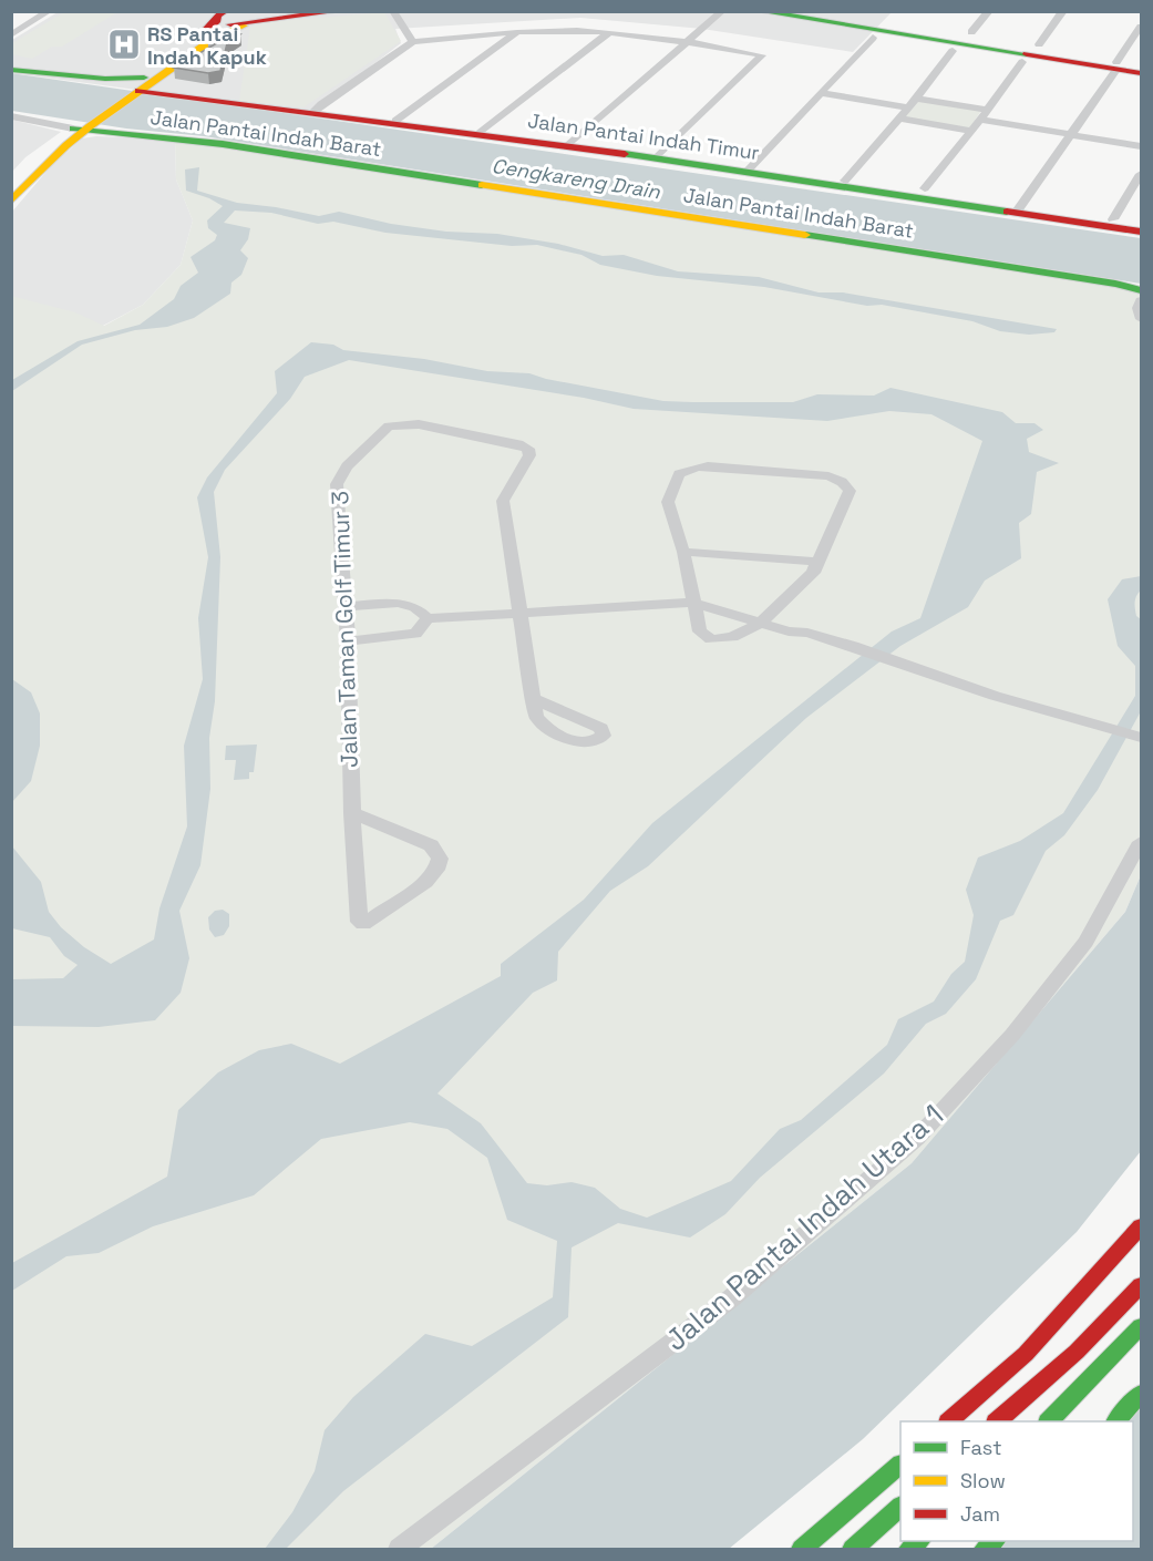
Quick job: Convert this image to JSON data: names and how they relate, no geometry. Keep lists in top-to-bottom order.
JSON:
{
  "streets": {
    "main road": ["Jalan Pantai Indah Barat", "Jalan Pantai Indah Timur"],
    "street": ["Jalan Taman Golf Timur 3", "Jalan Pantai Indah Utara 1"]
  },
  "water": ["Cengkareng Drain"],
  "places": {
    "hospital": ["RS Pantai Indah Kapuk"]
  },
  "legend": ["Fast", "Slow", "Jam"]
}
